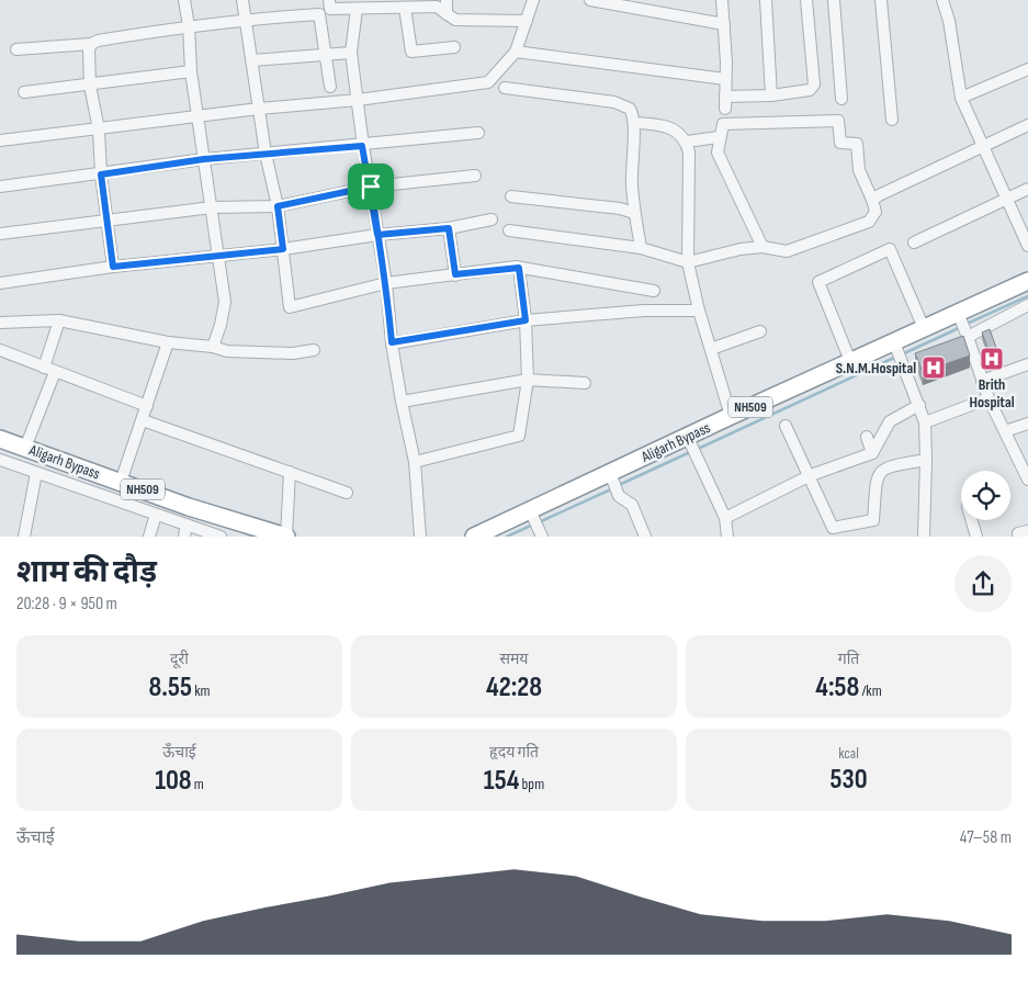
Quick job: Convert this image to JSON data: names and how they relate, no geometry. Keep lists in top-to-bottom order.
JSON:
{
  "streets": {
    "highway": ["NH509", "Aligarh Bypass"]
  },
  "places": {
    "hospital": ["Brith Hospital", "S.N.M.Hospital"]
  },
  "page": {
    "heading": ["शाम की दौड़", "20:28 · 9 × 950 m"],
    "stats": [
      ["दूरी", "8.55 km"],
      ["समय", "42:28"],
      ["गति", "4:58 /km"],
      ["ऊँचाई", "108 m"],
      ["हृदय गति", "154 bpm"],
      ["kcal", "530"]
    ],
    "chart": ["ऊँचाई", "47–58 m"]
  }
}
